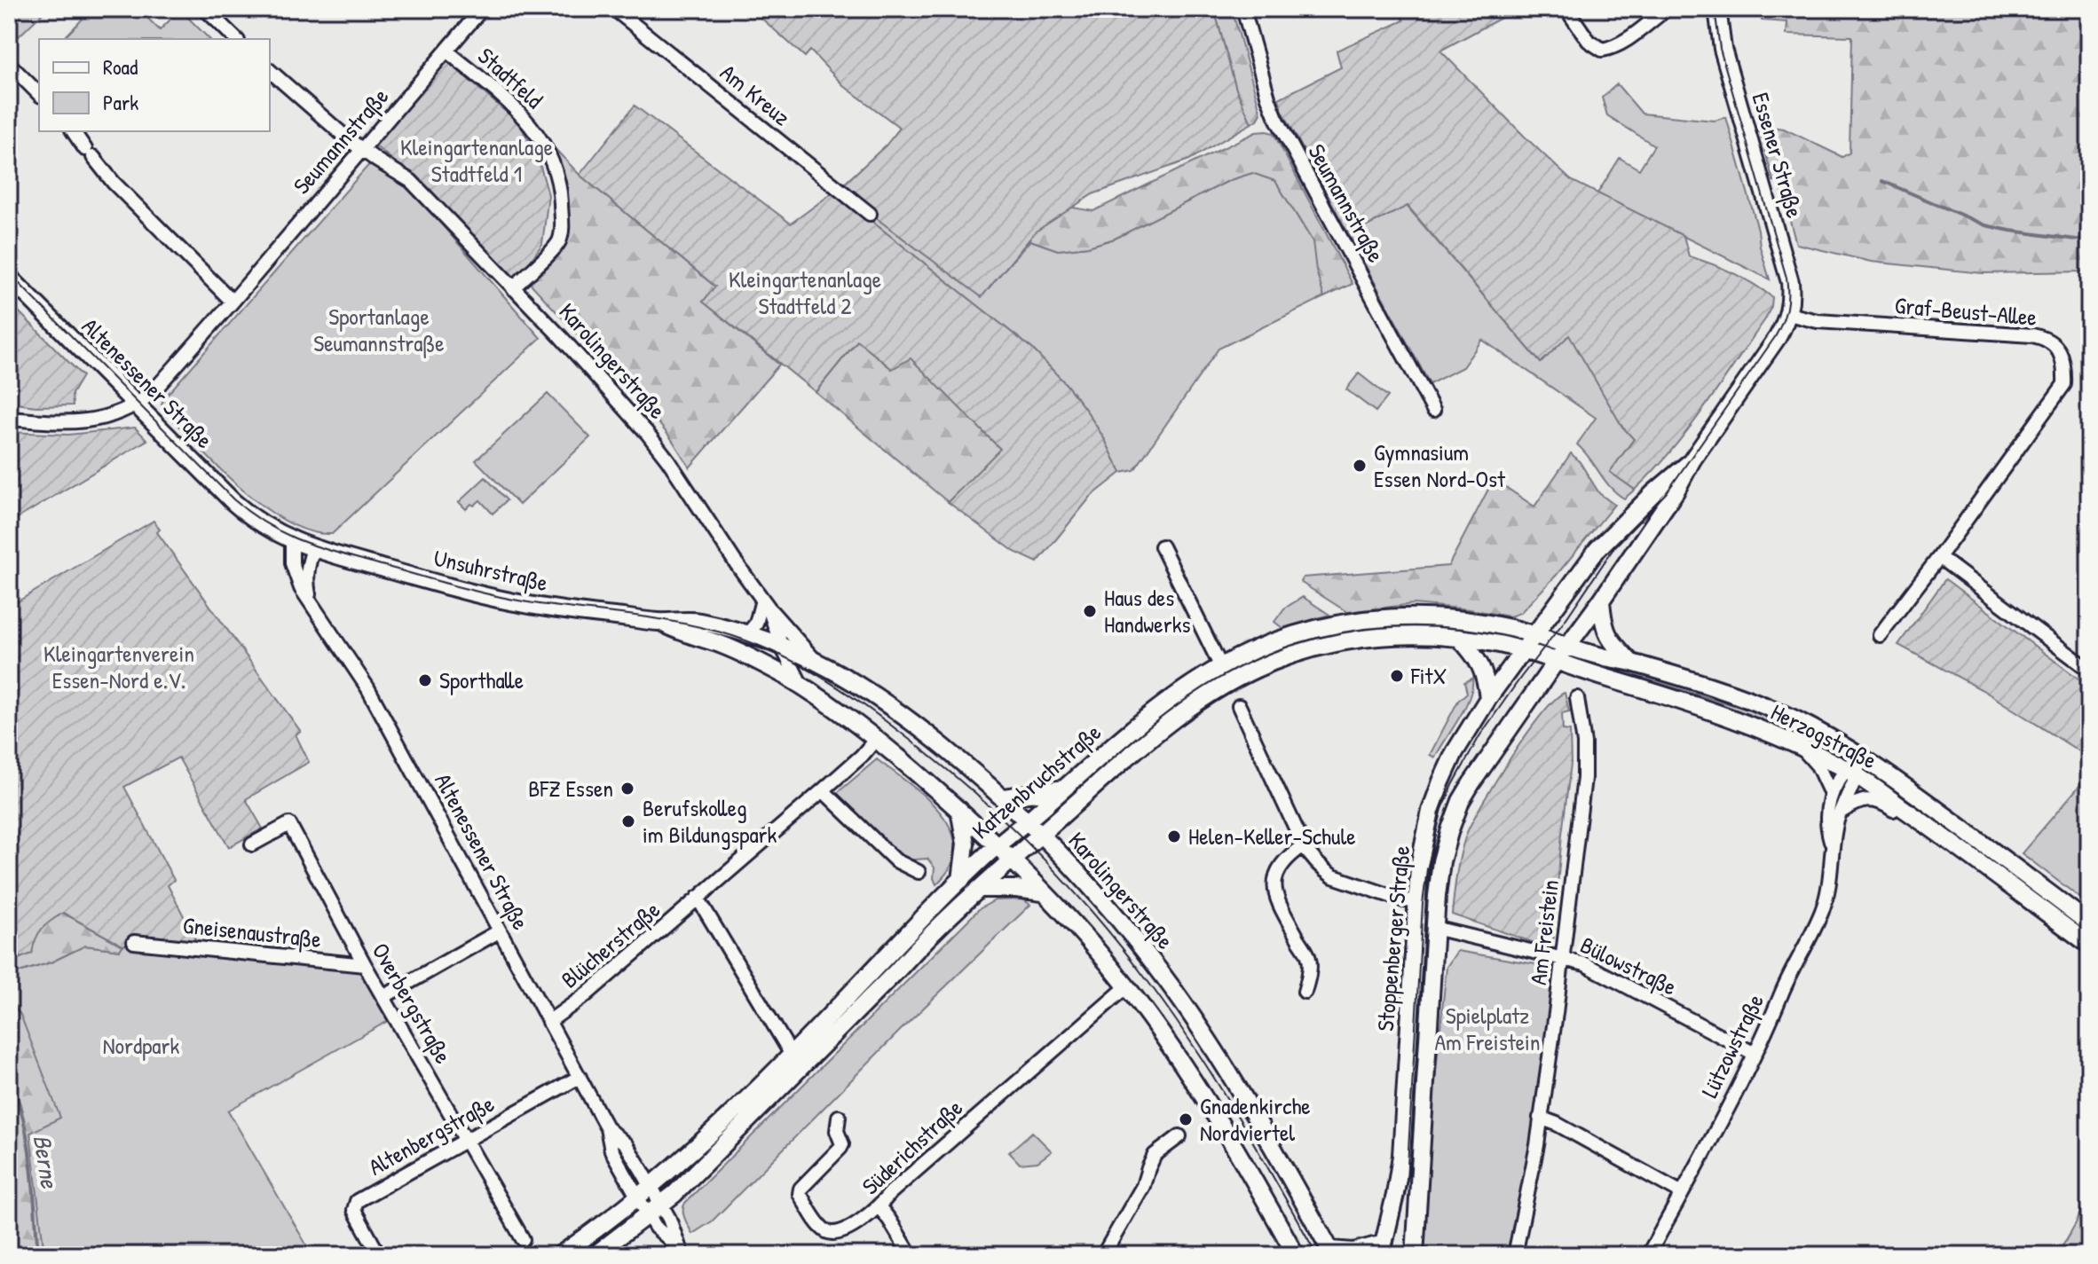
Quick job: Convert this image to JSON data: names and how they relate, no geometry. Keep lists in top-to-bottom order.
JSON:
{
  "streets": {
    "main road": [
      "Essener Straße",
      "Karolingerstraße",
      "Altenessener Straße",
      "Unsuhrstraße",
      "Herzogstraße",
      "Katzenbruchstraße",
      "Stoppenberger Straße"
    ],
    "street": [
      "Stadtfeld",
      "Am Kreuz",
      "Seumannstraße",
      "Graf-Beust-Allee",
      "Gneisenaustraße",
      "Am Freistein",
      "Blücherstraße",
      "Bülowstraße",
      "Overbergstraße",
      "Lützowstraße",
      "Altenbergstraße",
      "Süderichstraße"
    ]
  },
  "crossings": [
    ["Stadtfeld", "Seumannstraße"],
    ["Stadtfeld", "Karolingerstraße"],
    ["Seumannstraße", "Karolingerstraße"],
    ["Seumannstraße", "Altenessener Straße"],
    ["Essener Straße", "Graf-Beust-Allee"],
    ["Essener Straße", "Stoppenberger Straße"],
    ["Graf-Beust-Allee", "Stoppenberger Straße"],
    ["Karolingerstraße", "Unsuhrstraße"],
    ["Karolingerstraße", "Katzenbruchstraße"],
    ["Karolingerstraße", "Blücherstraße"],
    ["Karolingerstraße", "Süderichstraße"],
    ["Altenessener Straße", "Unsuhrstraße"],
    ["Altenessener Straße", "Katzenbruchstraße"],
    ["Altenessener Straße", "Blücherstraße"],
    ["Altenessener Straße", "Altenbergstraße"],
    ["Herzogstraße", "Katzenbruchstraße"],
    ["Herzogstraße", "Stoppenberger Straße"],
    ["Herzogstraße", "Lützowstraße"],
    ["Katzenbruchstraße", "Stoppenberger Straße"],
    ["Gneisenaustraße", "Overbergstraße"],
    ["Am Freistein", "Bülowstraße"],
    ["Stoppenberger Straße", "Bülowstraße"],
    ["Bülowstraße", "Lützowstraße"],
    ["Overbergstraße", "Altenbergstraße"]
  ],
  "water": ["Berne"],
  "parks": [
    "Kleingartenanlage Stadtfeld 1",
    "Kleingartenanlage Stadtfeld 2",
    "Sportanlage Seumannstraße",
    "Kleingartenverein Essen-Nord e.V.",
    "Spielplatz Am Freistein",
    "Nordpark"
  ],
  "places": [
    "Gymnasium Essen Nord-Ost",
    "Haus des Handwerks",
    "FitX",
    "Sporthalle",
    "BFZ Essen",
    "Berufskolleg im Bildungspark",
    "Helen-Keller-Schule",
    "Gnadenkirche Nordviertel"
  ],
  "legend": ["Road", "Park"]
}
